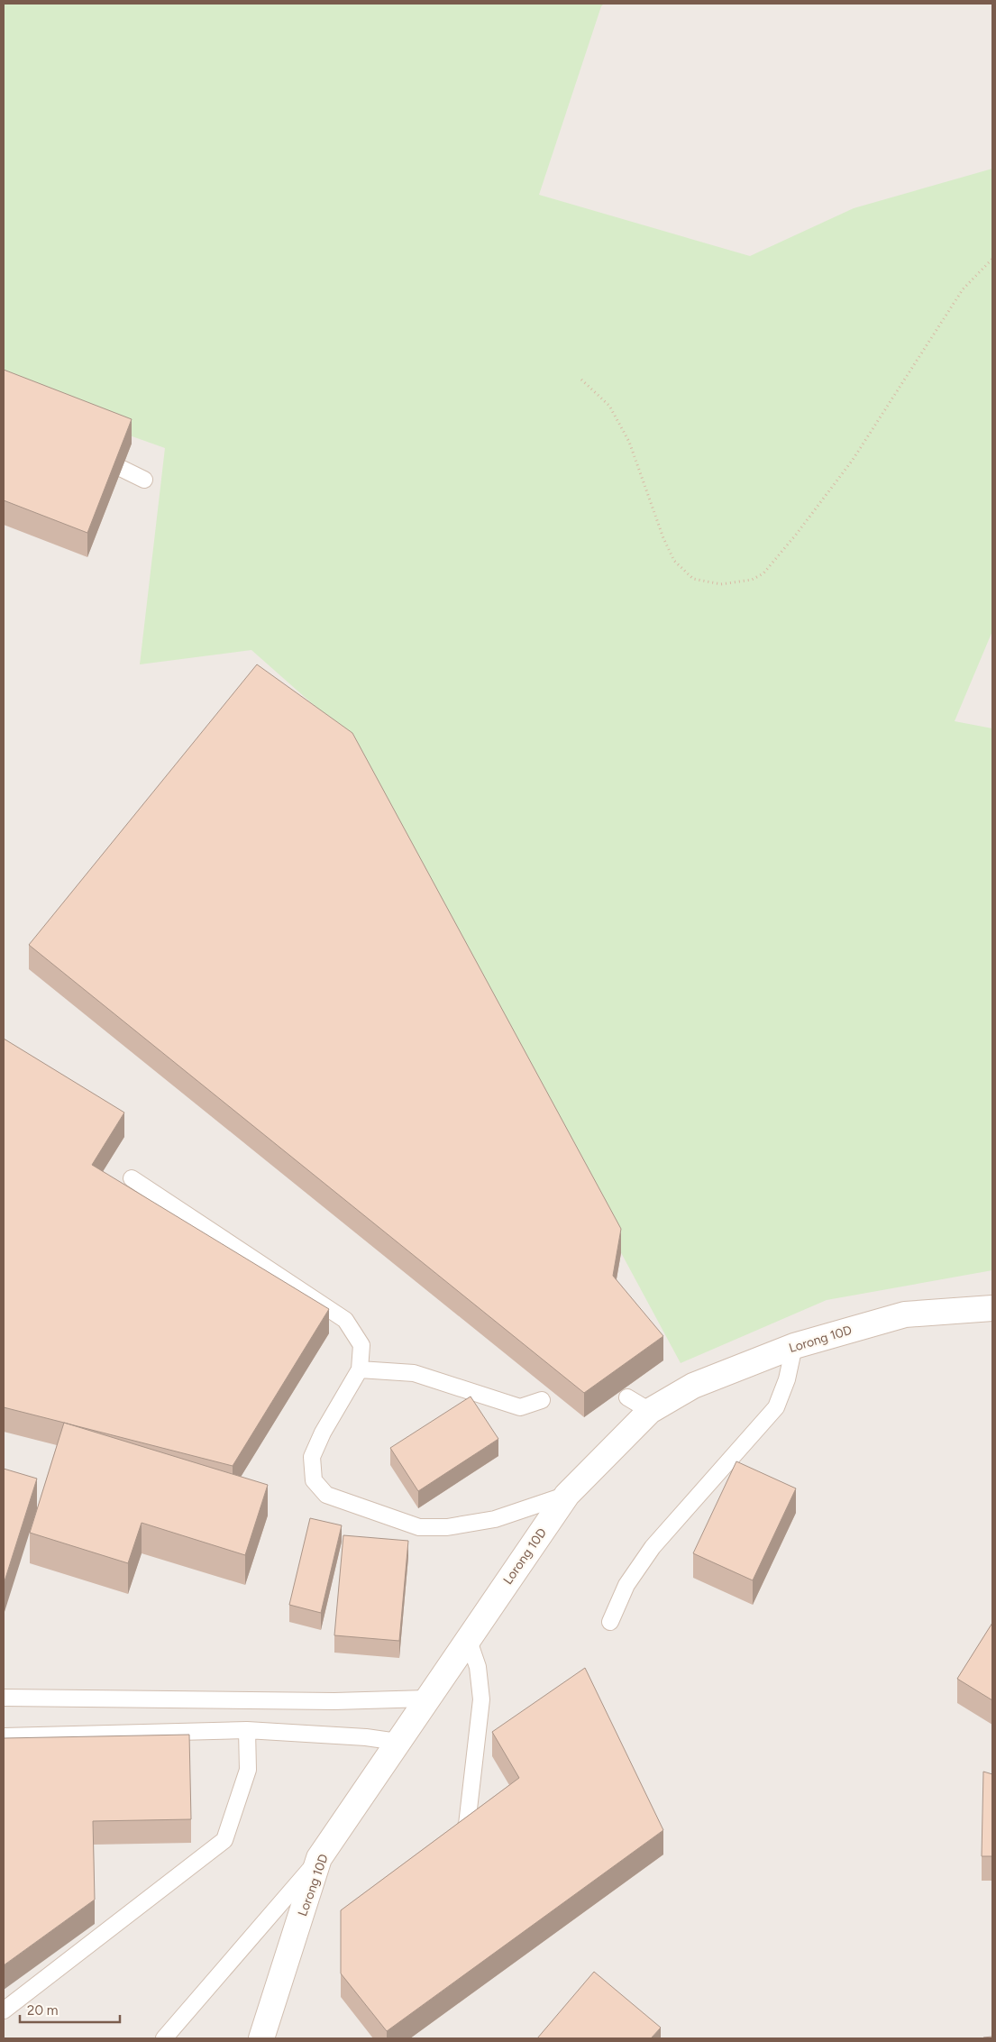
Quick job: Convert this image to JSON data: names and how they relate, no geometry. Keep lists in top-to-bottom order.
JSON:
{
  "streets": {
    "street": ["Lorong 10D"]
  },
  "scale_bar": "20 m"
}
